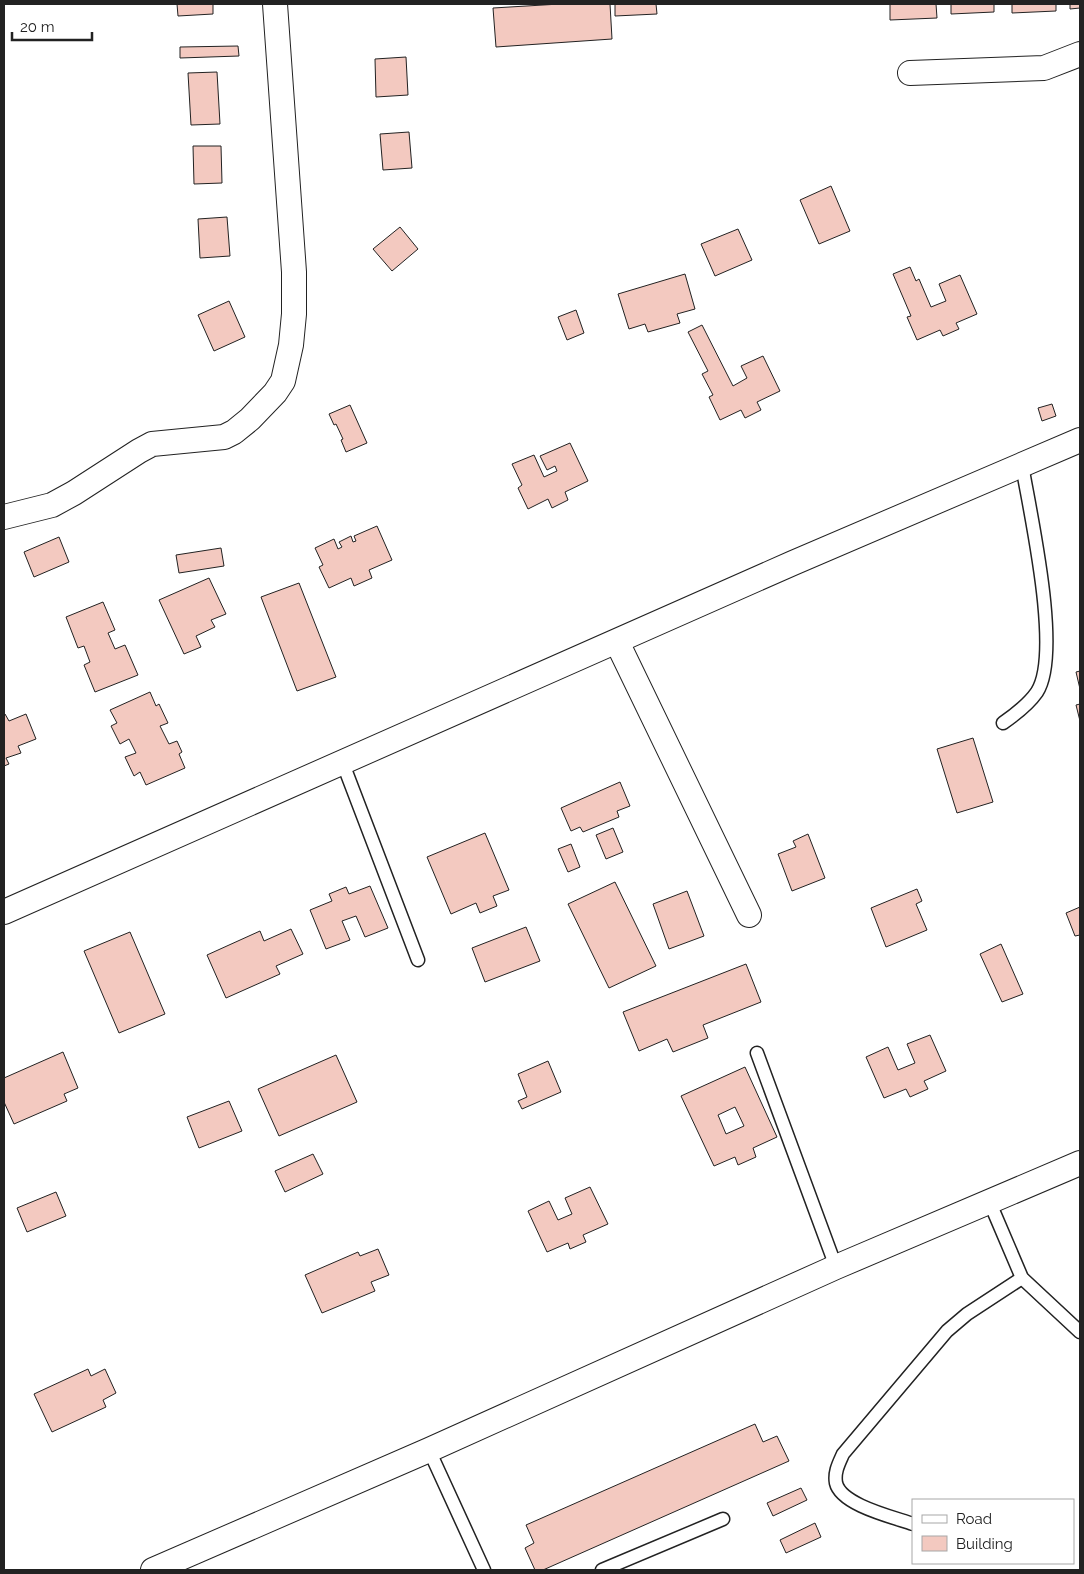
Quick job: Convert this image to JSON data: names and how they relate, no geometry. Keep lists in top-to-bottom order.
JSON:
{
  "legend": ["Road", "Building"],
  "scale_bar": "20 m"
}
